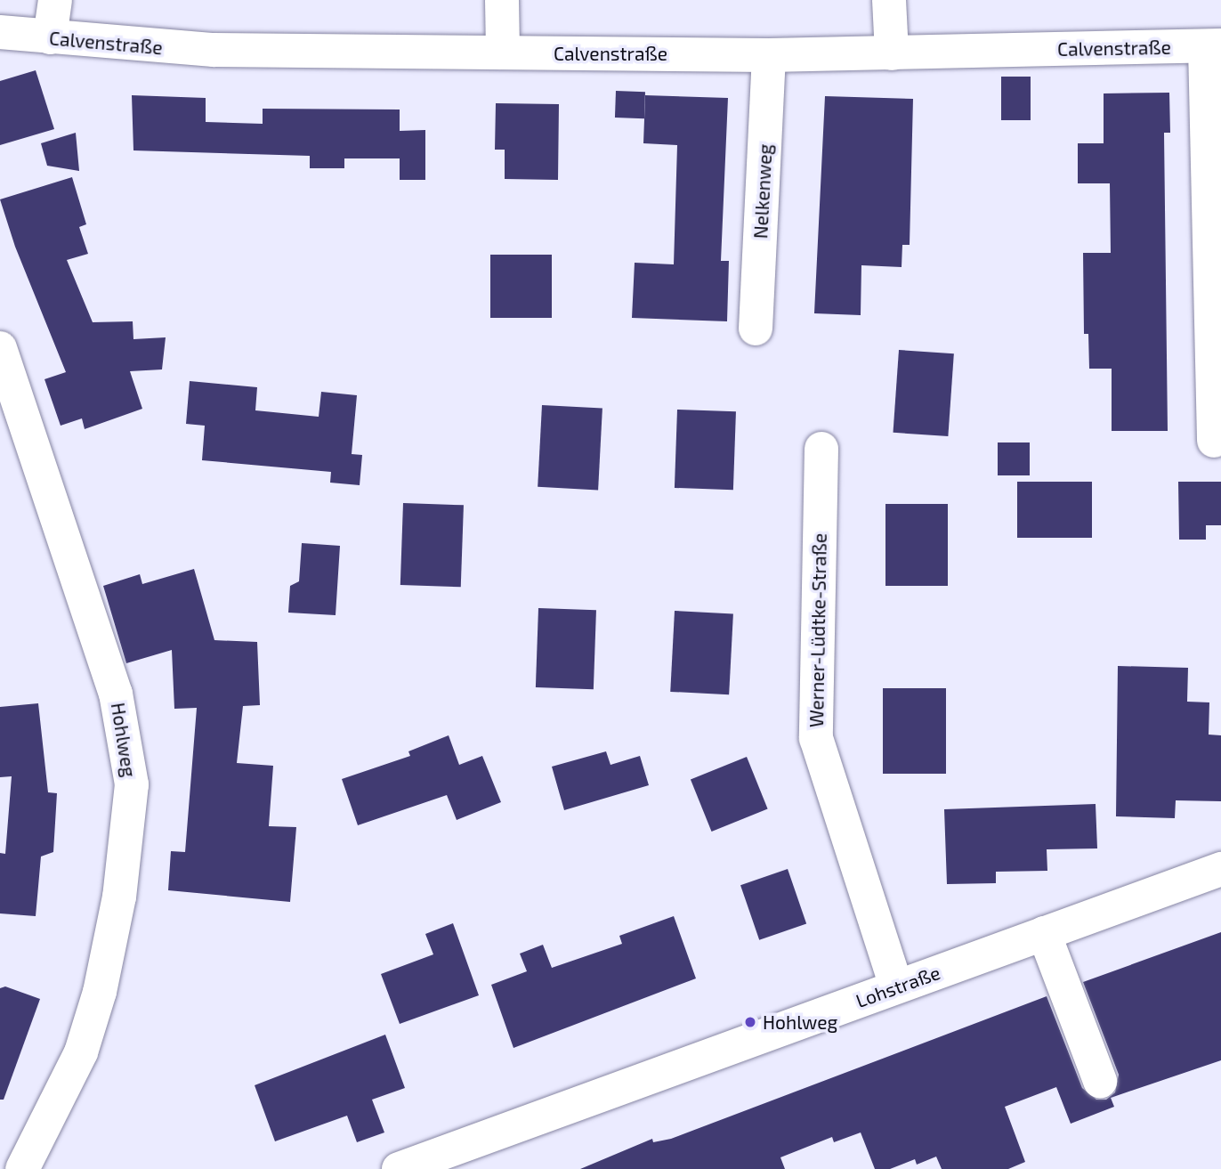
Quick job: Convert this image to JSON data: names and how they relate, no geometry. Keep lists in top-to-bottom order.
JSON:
{
  "streets": {
    "street": [
      "Calvenstraße",
      "Nelkenweg",
      "Werner-Lüdtke-Straße",
      "Hohlweg",
      "Lohstraße"
    ]
  },
  "crossings": [
    ["Calvenstraße", "Nelkenweg"],
    ["Werner-Lüdtke-Straße", "Lohstraße"]
  ],
  "places": ["Hohlweg"]
}
